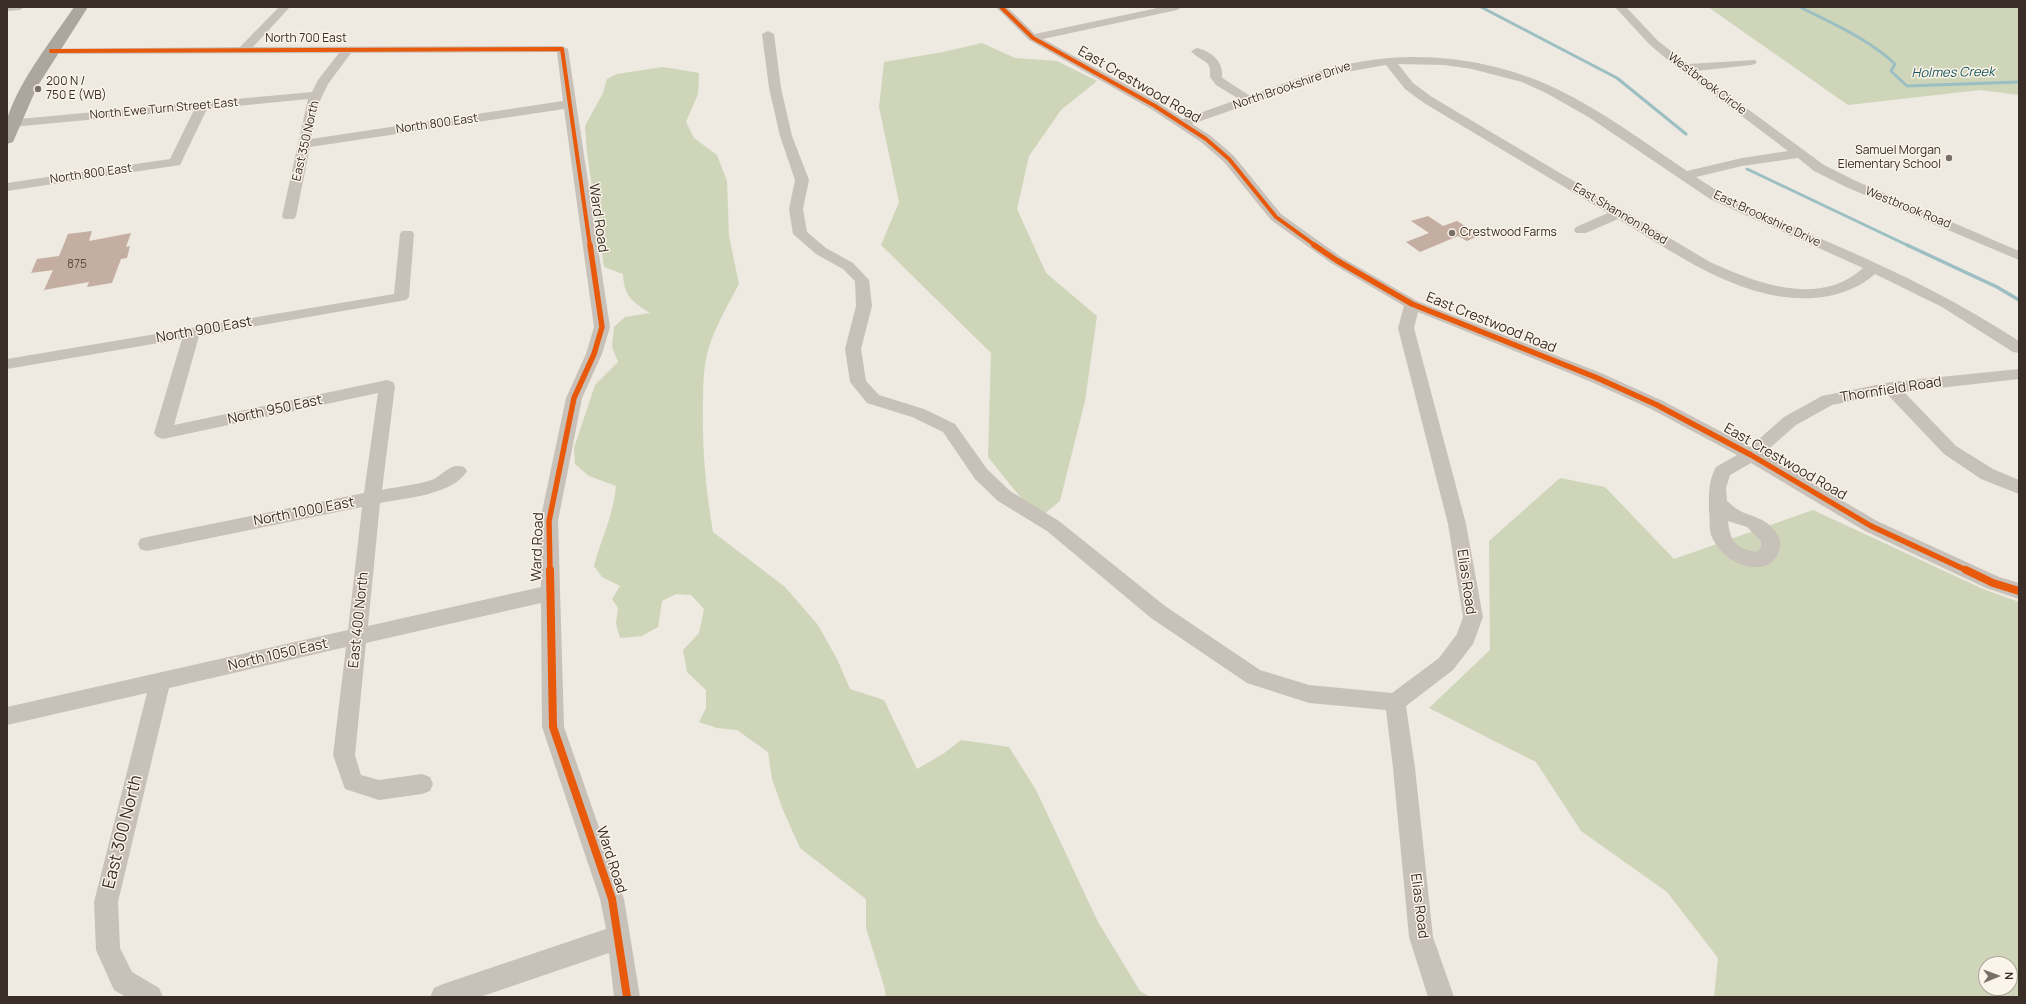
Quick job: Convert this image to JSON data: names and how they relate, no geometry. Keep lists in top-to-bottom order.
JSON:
{
  "streets": {
    "street": [
      "North 700 East",
      "Westbrook Circle",
      "East Crestwood Road",
      "North Brookshire Drive",
      "North Ewe Turn Street East",
      "North 800 East",
      "East 350 North",
      "Westbrook Road",
      "East Shannon Road",
      "Ward Road",
      "East Brookshire Drive",
      "North 900 East",
      "Thornfield Road",
      "North 950 East",
      "North 1000 East",
      "Elias Road",
      "East 400 North",
      "North 1050 East",
      "East 300 North"
    ]
  },
  "crossings": [
    ["North 700 East", "East 350 North"],
    ["North 700 East", "Ward Road"],
    ["Westbrook Circle", "Westbrook Road"],
    ["East Crestwood Road", "North Brookshire Drive"],
    ["East Crestwood Road", "Thornfield Road"],
    ["East Crestwood Road", "Elias Road"],
    ["North Brookshire Drive", "East Shannon Road"],
    ["North Brookshire Drive", "East Brookshire Drive"],
    ["North Ewe Turn Street East", "North 800 East"],
    ["North Ewe Turn Street East", "East 350 North"],
    ["North 800 East", "East 350 North"],
    ["North 800 East", "Ward Road"],
    ["East Shannon Road", "East Brookshire Drive"],
    ["Ward Road", "North 1050 East"],
    ["North 900 East", "North 950 East"],
    ["North 950 East", "East 400 North"],
    ["North 1000 East", "East 400 North"],
    ["East 400 North", "North 1050 East"],
    ["North 1050 East", "East 300 North"]
  ],
  "water": ["Holmes Creek"],
  "places": ["200 N / 750 E (WB)", "Samuel Morgan Elementary School", "Crestwood Farms"],
  "house_numbers": ["875"],
  "north": "right"
}
